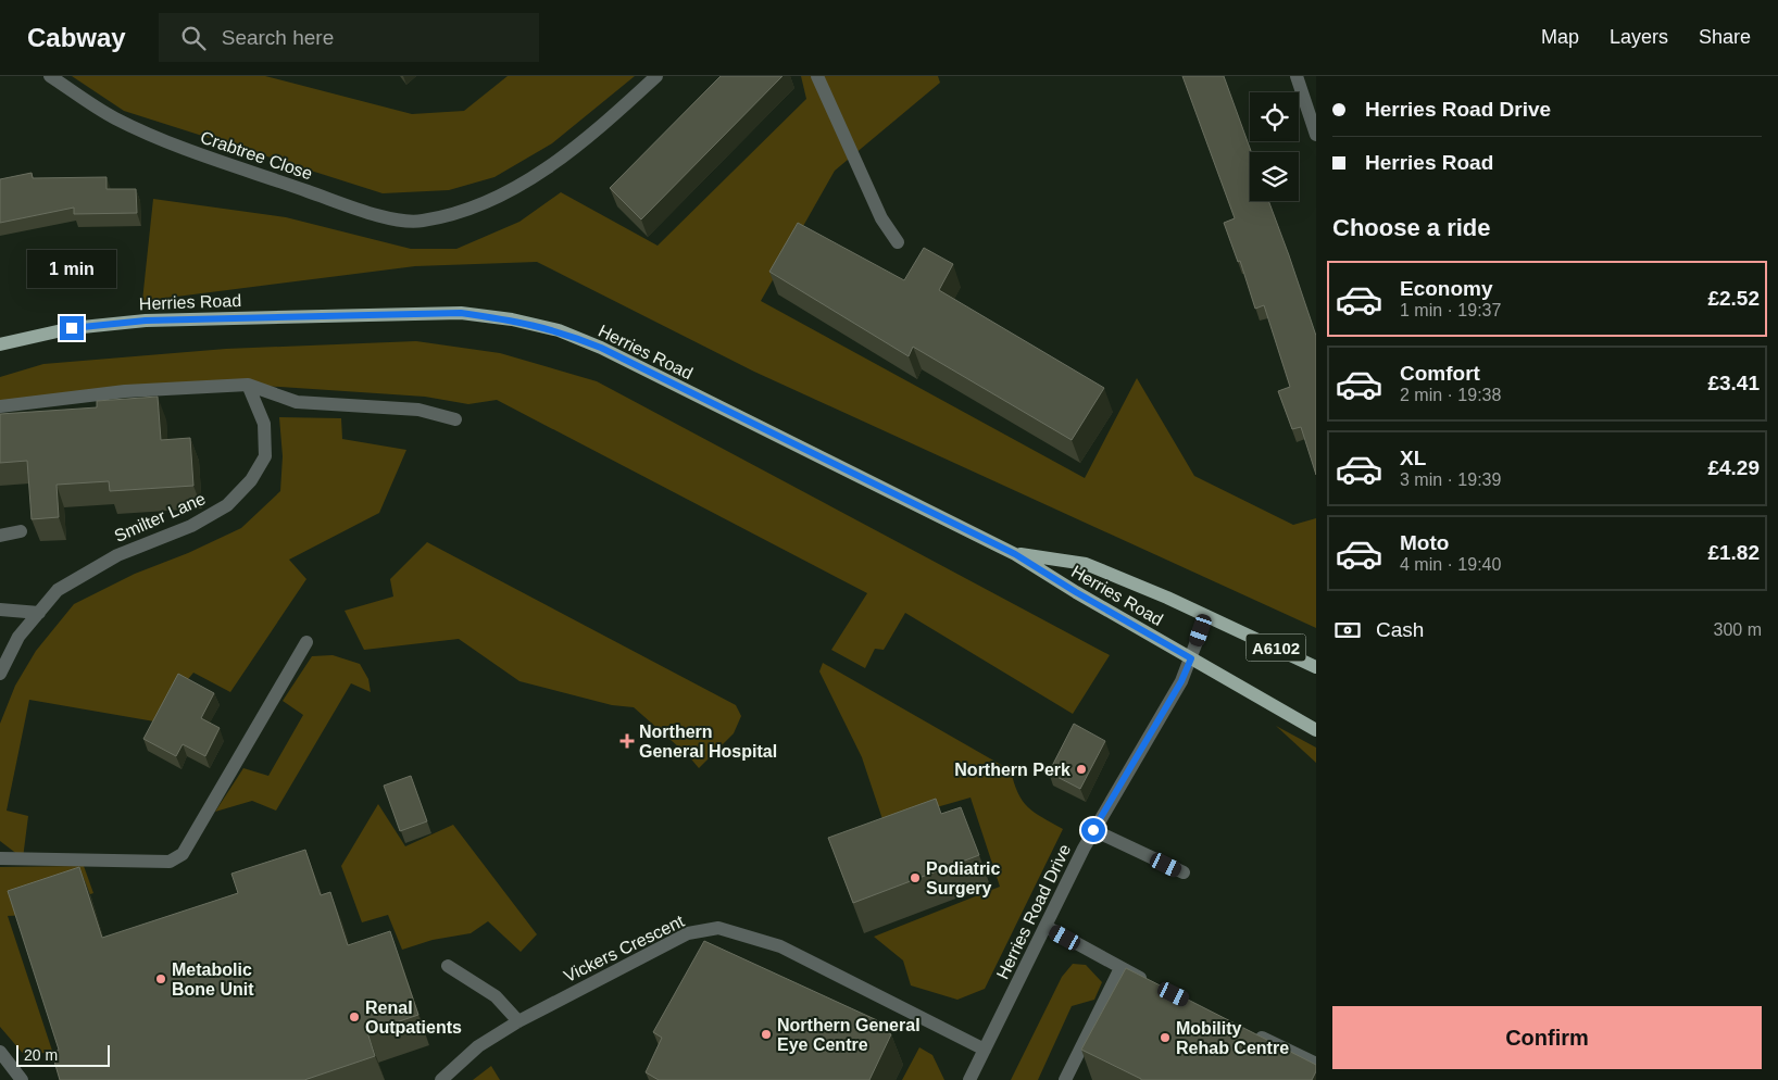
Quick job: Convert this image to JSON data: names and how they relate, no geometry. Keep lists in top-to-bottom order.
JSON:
{
  "streets": {
    "main road": ["Herries Road", "A6102"],
    "street": [
      "Crabtree Close",
      "Smilter Lane",
      "Herries Road Drive",
      "Vickers Crescent"
    ]
  },
  "crossings": [
    ["Herries Road", "Herries Road Drive"],
    ["Herries Road Drive", "Vickers Crescent"]
  ],
  "places": {
    "health": ["Northern General Hospital"],
    "other": [
      "Northern Perk",
      "Podiatric Surgery",
      "Metabolic Bone Unit",
      "Renal Outpatients",
      "Northern General Eye Centre",
      "Mobility Rehab Centre"
    ]
  },
  "scale_bar": "20 m",
  "page": {
    "header": "Cabway",
    "search": "Search here",
    "nav": ["Map", "Layers", "Share"],
    "banner": ["Herries Road Drive", "Herries Road"],
    "heading": "Choose a ride",
    "bubble": "1 min",
    "list": [
      {
        "name": "Economy",
        "note": "1 min · 19:37",
        "value": "£2.52"
      },
      {
        "name": "Comfort",
        "note": "2 min · 19:38",
        "value": "£3.41"
      },
      {
        "name": "XL",
        "note": "3 min · 19:39",
        "value": "£4.29"
      },
      {
        "name": "Moto",
        "note": "4 min · 19:40",
        "value": "£1.82"
      }
    ],
    "pay": ["Cash", "300 m"],
    "buttons": "Confirm",
    "scale": "20 m"
  }
}
